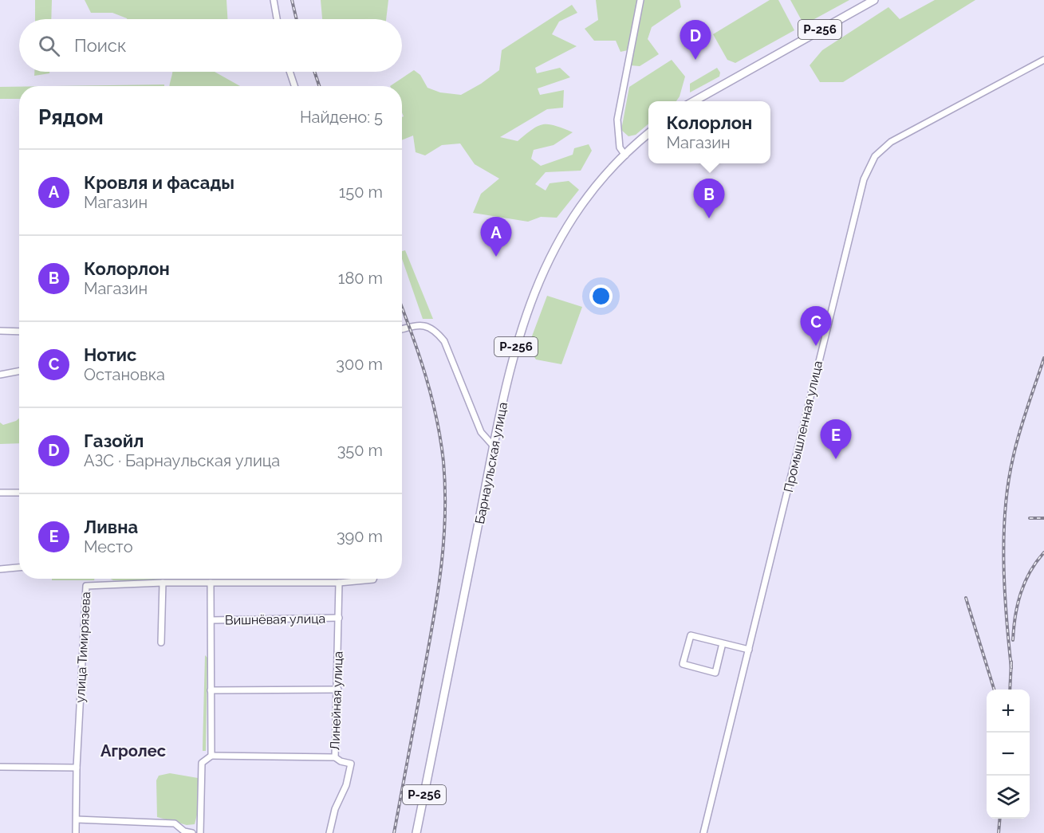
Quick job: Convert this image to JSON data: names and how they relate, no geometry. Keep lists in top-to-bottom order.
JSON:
{
  "streets": {
    "highway": ["Р-256", "Барнаульская улица"],
    "street": [
      "Промышленная улица",
      "Вишнёвая улица",
      "улица Тимирязева",
      "Линейная улица"
    ]
  },
  "crossings": [
    ["Вишнёвая улица", "Линейная улица"],
    ["улица Тимирязева", "Линейная улица"]
  ],
  "districts": ["Агролес"],
  "page": {
    "search": "Поиск",
    "pins": [
      "D",
      "B",
      "A",
      "C",
      "E"
    ],
    "heading": ["Рядом", "Найдено: 5"],
    "popup": ["Колорлон", "Магазин"],
    "list": [
      {
        "mark": "A",
        "name": "Кровля и фасады",
        "note": "Магазин",
        "value": "150 m"
      },
      {
        "mark": "B",
        "name": "Колорлон",
        "note": "Магазин",
        "value": "180 m"
      },
      {
        "mark": "C",
        "name": "Нотис",
        "note": "Остановка",
        "value": "300 m"
      },
      {
        "mark": "D",
        "name": "Газойл",
        "note": "АЗС · Барнаульская улица",
        "value": "350 m"
      },
      {
        "mark": "E",
        "name": "Ливна",
        "note": "Место",
        "value": "390 m"
      }
    ],
    "map_buttons": ["+", "−"]
  }
}
